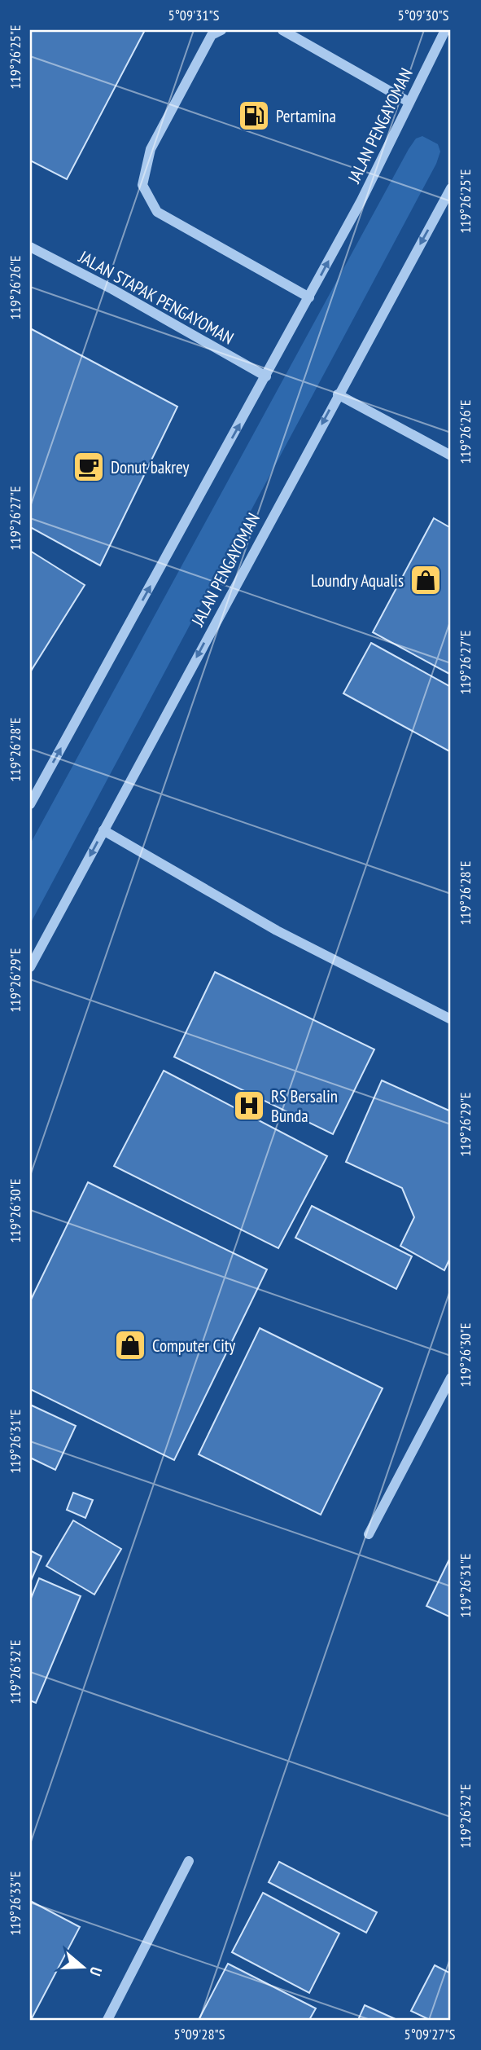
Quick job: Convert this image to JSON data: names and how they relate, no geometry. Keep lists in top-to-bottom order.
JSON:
{
  "streets": {
    "street": ["JALAN PENGAYOMAN", "JALAN STAPAK PENGAYOMAN"]
  },
  "crossings": [
    ["JALAN PENGAYOMAN", "JALAN STAPAK PENGAYOMAN"]
  ],
  "places": {
    "fuel station": ["Pertamina"],
    "cafe": ["Donut bakrey"],
    "shop": ["Loundry Aqualis", "Computer City"],
    "hospital": ["RS Bersalin Bunda"]
  },
  "north": "right",
  "coordinates": [
    "5°09'31\"S",
    "5°09'30\"S",
    "119°26'25\"E",
    "119°26'26\"E",
    "119°26'27\"E",
    "119°26'28\"E",
    "119°26'29\"E",
    "119°26'30\"E",
    "119°26'31\"E",
    "119°26'32\"E",
    "119°26'33\"E",
    "5°09'28\"S",
    "5°09'27\"S"
  ]
}
